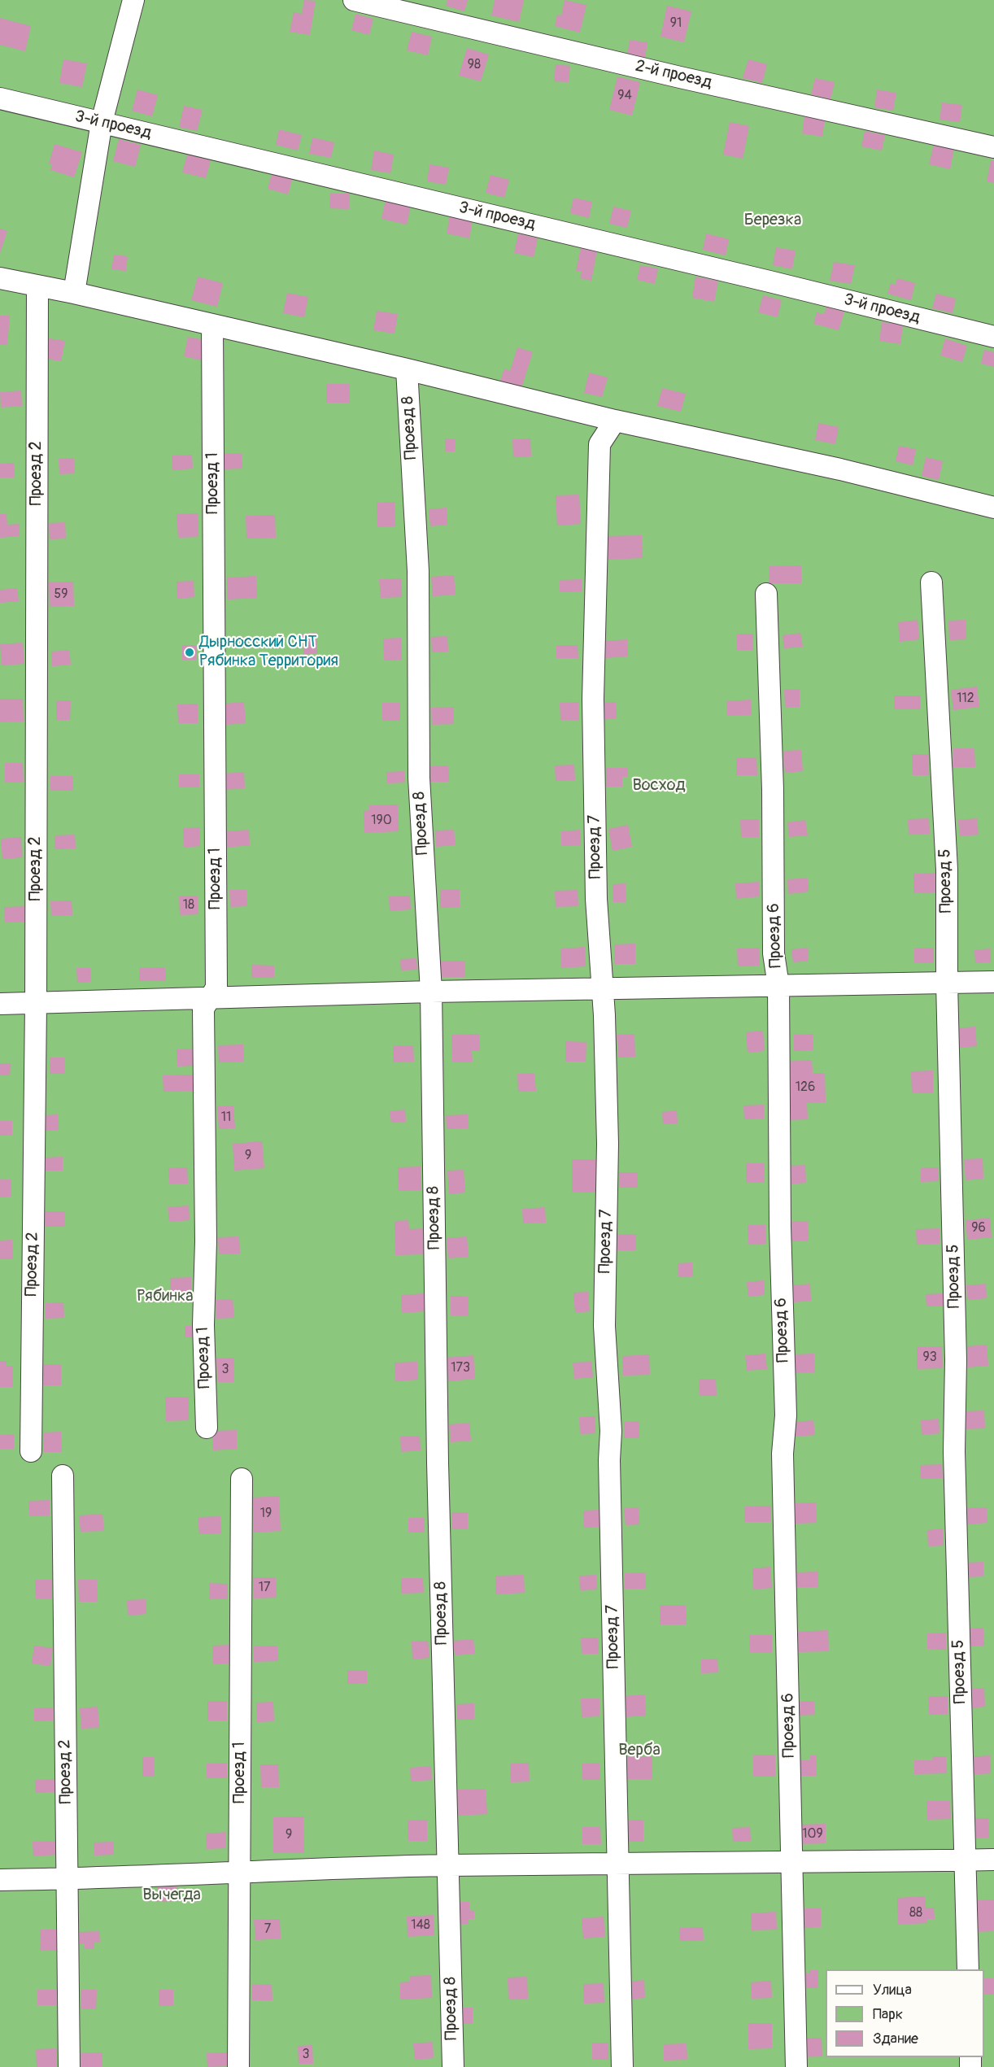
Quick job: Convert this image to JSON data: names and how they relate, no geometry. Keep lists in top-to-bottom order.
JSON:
{
  "streets": {
    "street": [
      "2-й проезд",
      "3-й проезд",
      "Проезд 8",
      "Проезд 2",
      "Проезд 1",
      "Проезд 7",
      "Проезд 5",
      "Проезд 6"
    ]
  },
  "parks": [
    "Березка",
    "Восход",
    "Рябинка",
    "Верба",
    "Вычегда"
  ],
  "places": ["Дырносский СНТ Рябинка Территория"],
  "house_numbers": [
    "91",
    "98",
    "94",
    "59",
    "112",
    "190",
    "18",
    "126",
    "11",
    "9",
    "96",
    "93",
    "173",
    "3",
    "19",
    "17",
    "109",
    "9",
    "88",
    "148",
    "7",
    "3"
  ],
  "legend": ["Улица", "Парк", "Здание"]
}
